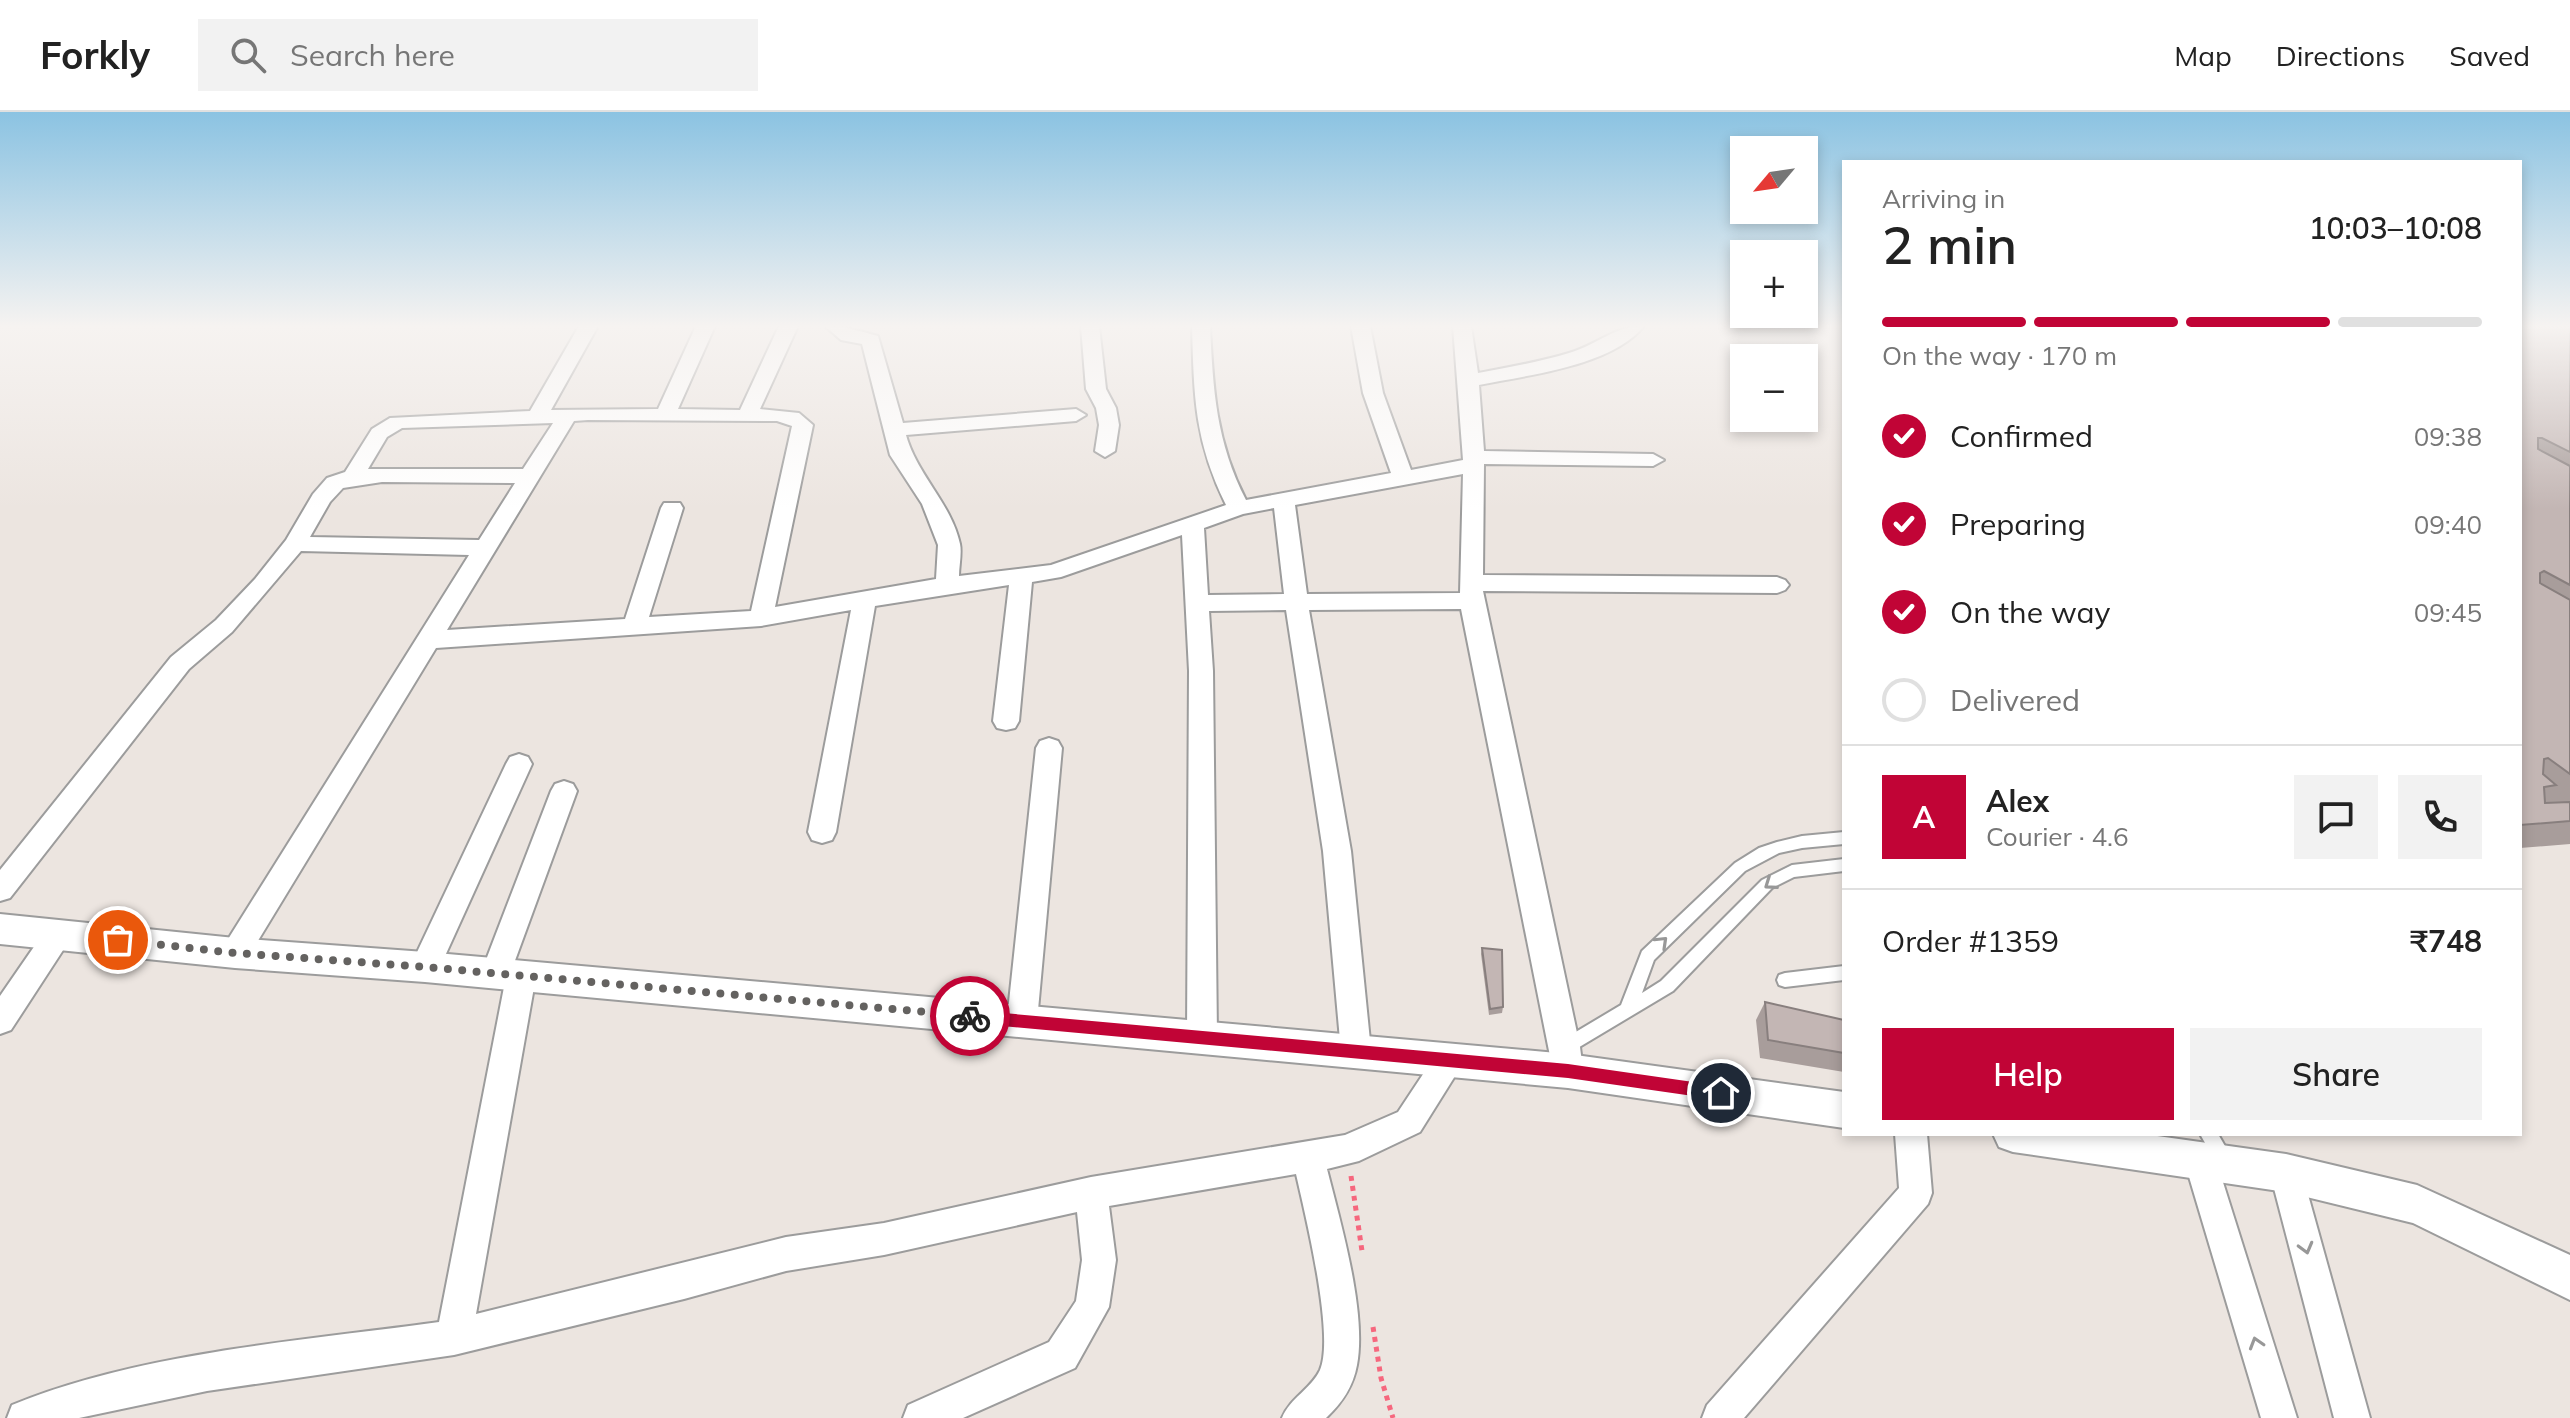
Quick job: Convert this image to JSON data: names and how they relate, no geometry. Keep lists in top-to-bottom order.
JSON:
{
  "north": "bottom left",
  "page": {
    "header": "Forkly",
    "search": "Search here",
    "nav": ["Map", "Directions", "Saved"],
    "map_buttons": ["+", "−"],
    "heading": ["2 min", "Arriving in", "10:03–10:08"],
    "panel": [
      "Alex",
      "Courier · 4.6",
      "Order #1359",
      "₹748"
    ],
    "bar": "On the way · 170 m",
    "list": [
      ["Confirmed", "09:38"],
      ["Preparing", "09:40"],
      ["On the way", "09:45"],
      "Delivered"
    ],
    "round": "A",
    "buttons": ["Help", "Share"]
  }
}
